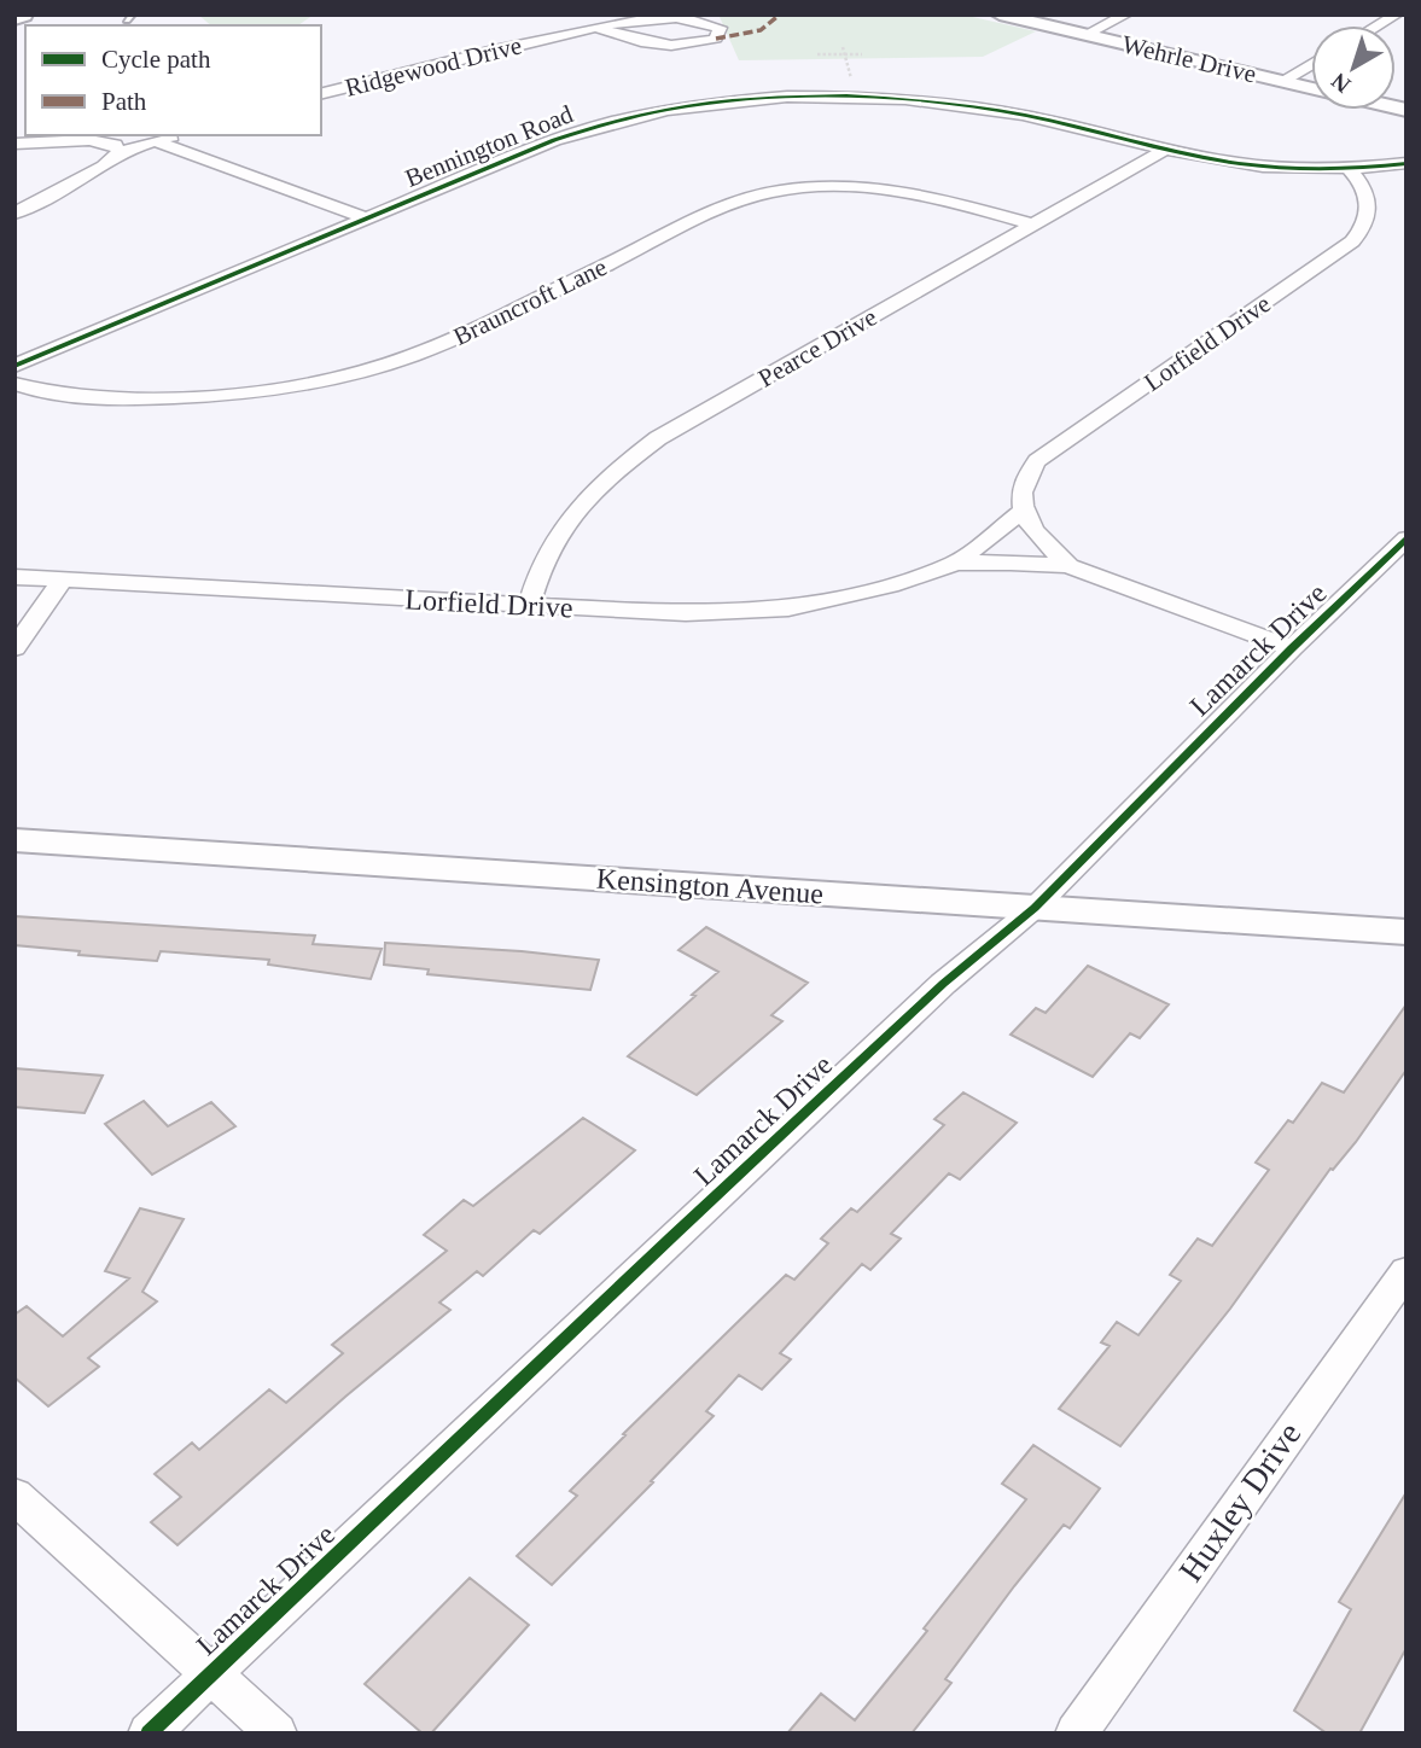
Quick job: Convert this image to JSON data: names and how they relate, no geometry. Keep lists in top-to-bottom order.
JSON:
{
  "streets": {
    "street": [
      "Wehrle Drive",
      "Ridgewood Drive",
      "Bennington Road",
      "Brauncroft Lane",
      "Lorfield Drive",
      "Pearce Drive",
      "Lamarck Drive",
      "Kensington Avenue",
      "Huxley Drive"
    ]
  },
  "crossings": [
    ["Bennington Road", "Lorfield Drive"],
    ["Bennington Road", "Pearce Drive"],
    ["Brauncroft Lane", "Pearce Drive"],
    ["Lorfield Drive", "Pearce Drive"],
    ["Lamarck Drive", "Kensington Avenue"]
  ],
  "legend": ["Cycle path", "Path"],
  "north": "bottom left"
}
